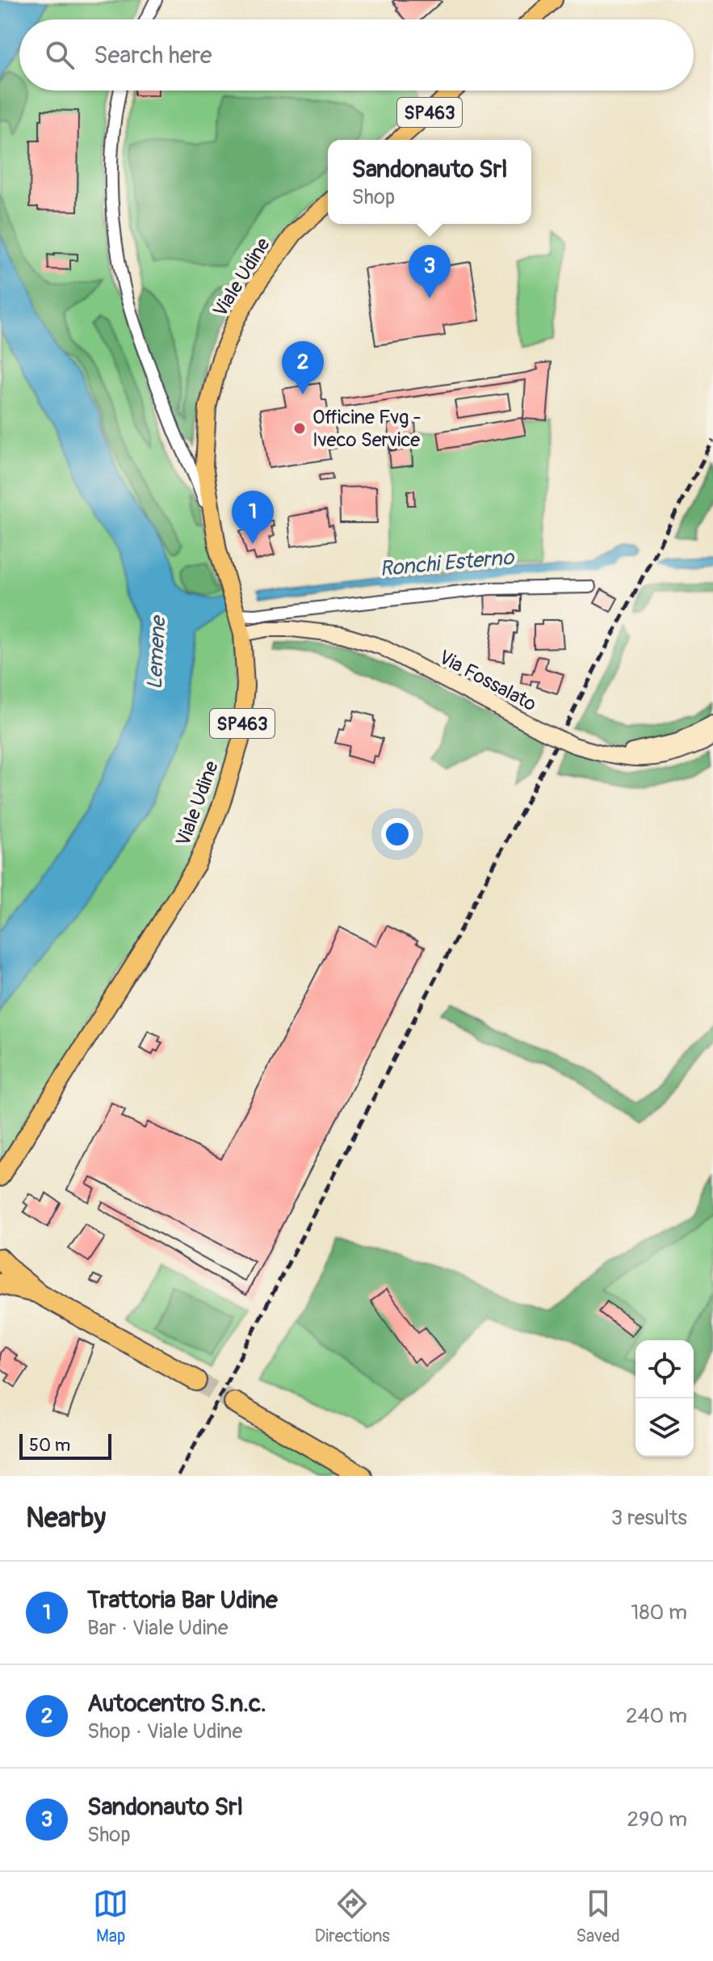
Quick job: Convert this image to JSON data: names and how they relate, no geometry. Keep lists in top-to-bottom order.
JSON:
{
  "streets": {
    "main road": ["SP463", "Viale Udine"],
    "street": ["Via Fossalato"]
  },
  "crossings": [
    ["Viale Udine", "Via Fossalato"]
  ],
  "water": ["Ronchi Esterno", "Lemene"],
  "places": ["Officine Fvg - Iveco Service"],
  "scale_bar": "50 m",
  "page": {
    "search": "Search here",
    "popup": ["Sandonauto Srl", "Shop"],
    "pins": ["3", "2", "1"],
    "scale": "50 m",
    "heading": ["Nearby", "3 results"],
    "list": [
      {
        "mark": "1",
        "name": "Trattoria Bar Udine",
        "note": "Bar · Viale Udine",
        "value": "180 m"
      },
      {
        "mark": "2",
        "name": "Autocentro S.n.c.",
        "note": "Shop · Viale Udine",
        "value": "240 m"
      },
      {
        "mark": "3",
        "name": "Sandonauto Srl",
        "note": "Shop",
        "value": "290 m"
      }
    ],
    "nav": ["Map", "Directions", "Saved"]
  }
}
